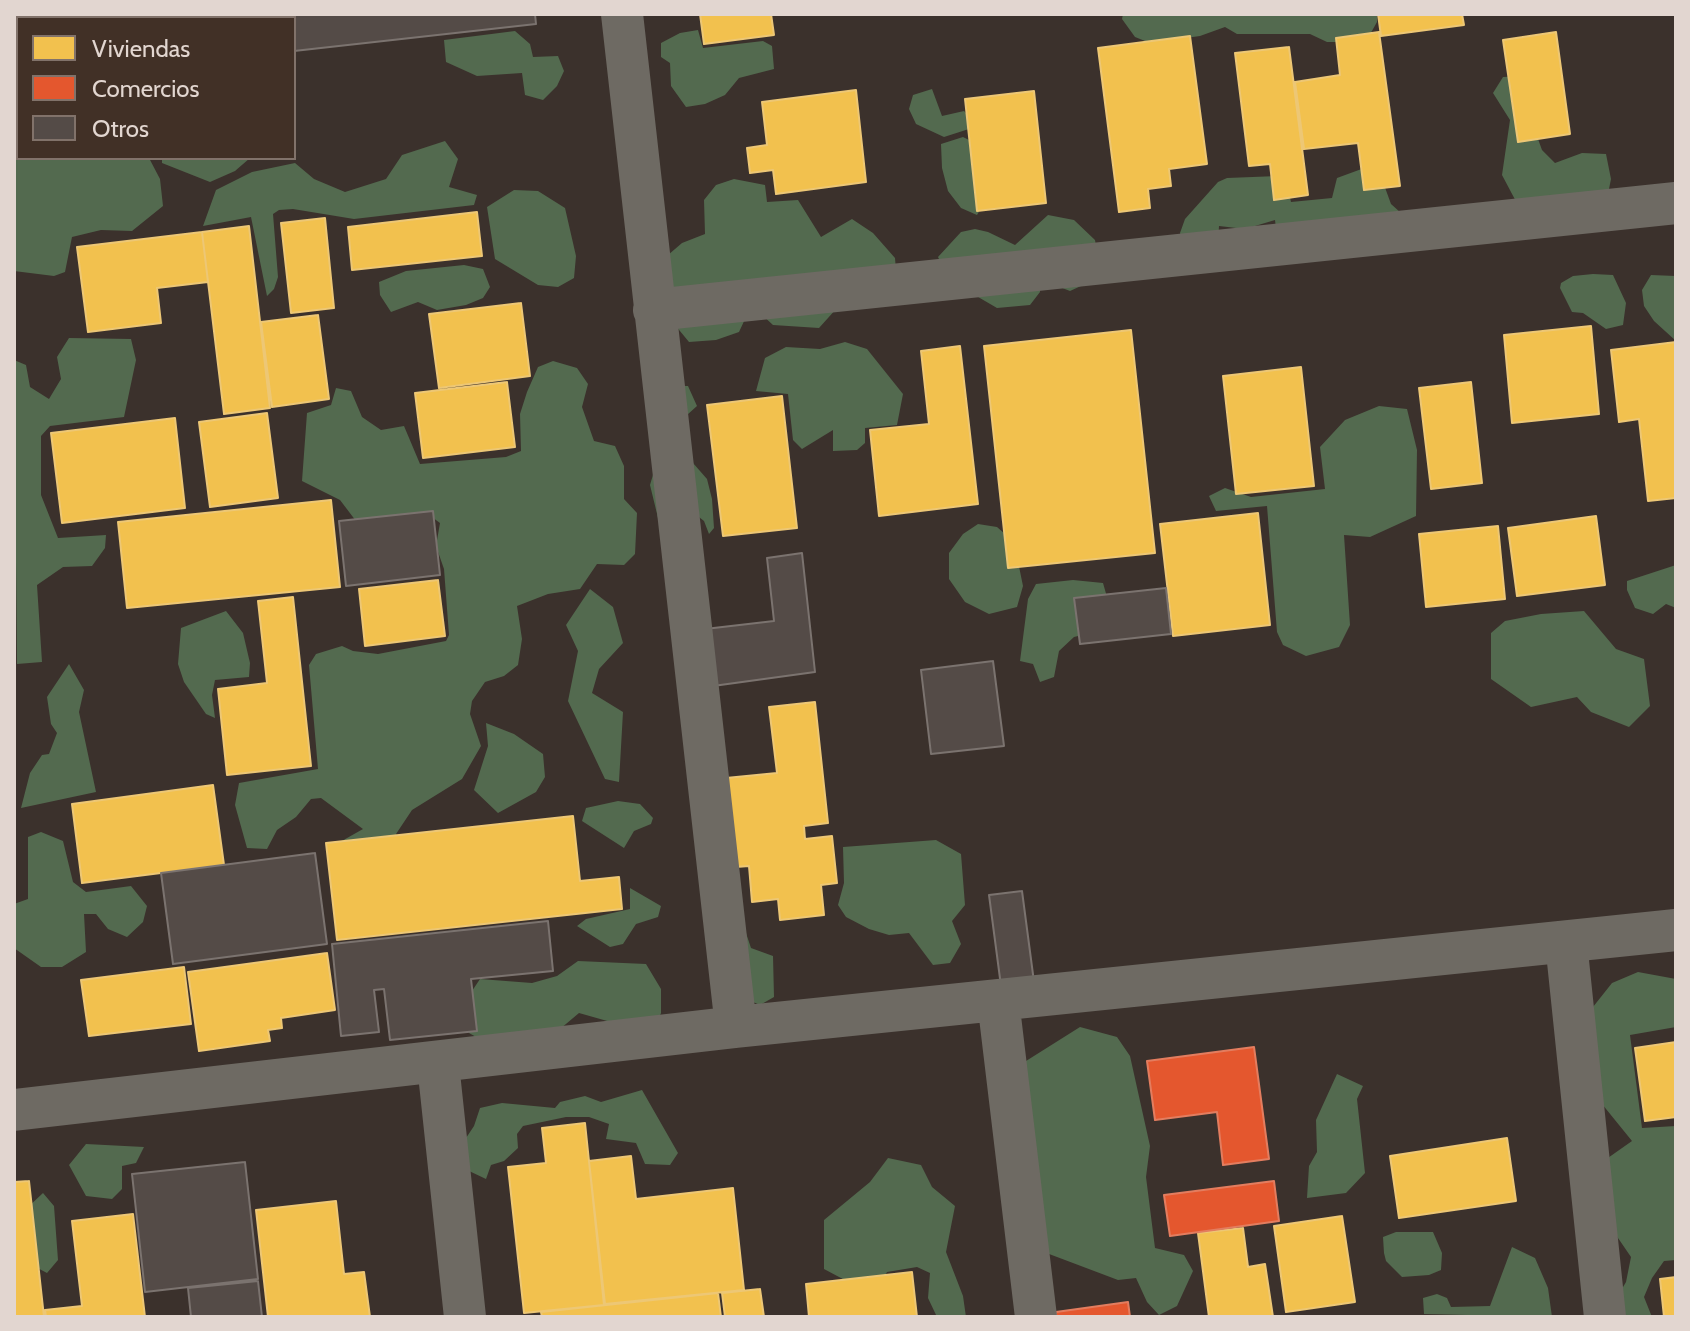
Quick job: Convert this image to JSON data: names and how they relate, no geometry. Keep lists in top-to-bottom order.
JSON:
{
  "legend": ["Viviendas", "Comercios", "Otros"]
}
